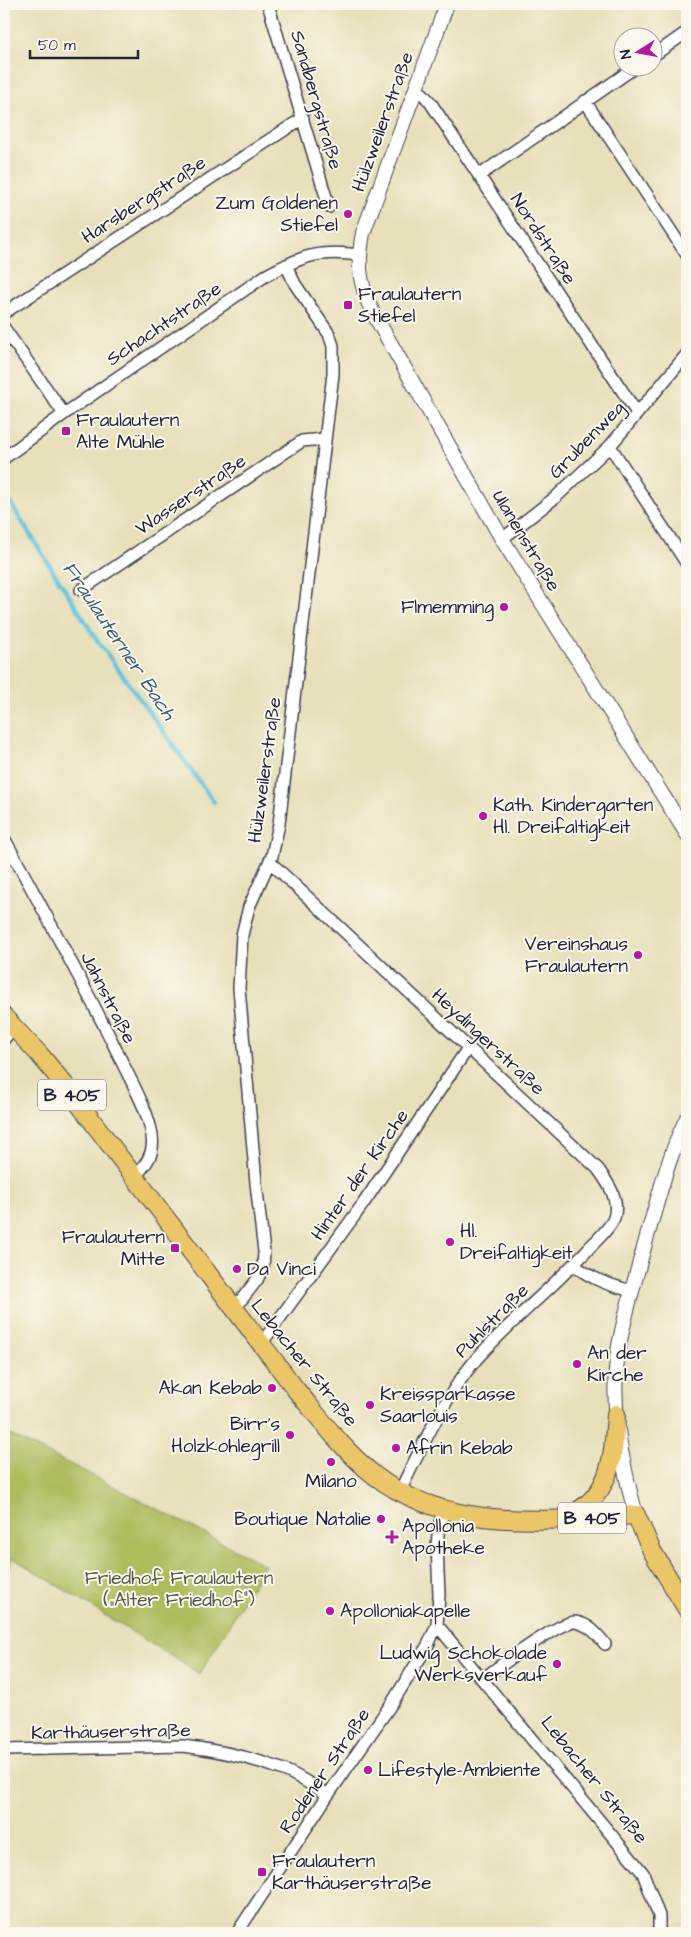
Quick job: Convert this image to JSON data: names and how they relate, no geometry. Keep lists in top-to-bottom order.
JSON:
{
  "streets": {
    "main road": ["B 405", "Lebacher Straße"],
    "street": [
      "Sandbergstraße",
      "Hülzweilerstraße",
      "Harsbergstraße",
      "Nordstraße",
      "Schachtstraße",
      "Grubenweg",
      "Wasserstraße",
      "Ulanenstraße",
      "Jahnstraße",
      "Heydingerstraße",
      "Hinter der Kirche",
      "Puhlstraße",
      "Karthäuserstraße",
      "Rodener Straße"
    ]
  },
  "crossings": [
    ["Sandbergstraße", "Harsbergstraße"],
    ["Hülzweilerstraße", "Nordstraße"],
    ["Hülzweilerstraße", "Schachtstraße"],
    ["Hülzweilerstraße", "Wasserstraße"],
    ["Hülzweilerstraße", "Ulanenstraße"],
    ["Hülzweilerstraße", "Heydingerstraße"],
    ["Hülzweilerstraße", "Lebacher Straße"],
    ["Nordstraße", "Grubenweg"],
    ["Schachtstraße", "Ulanenstraße"],
    ["Grubenweg", "Ulanenstraße"],
    ["Jahnstraße", "Lebacher Straße"],
    ["Heydingerstraße", "Hinter der Kirche"],
    ["Heydingerstraße", "Puhlstraße"],
    ["B 405", "Lebacher Straße"],
    ["Hinter der Kirche", "Lebacher Straße"],
    ["Puhlstraße", "Lebacher Straße"],
    ["Lebacher Straße", "Rodener Straße"],
    ["Karthäuserstraße", "Rodener Straße"]
  ],
  "water": ["Fraulauterner Bach"],
  "parks": ["Friedhof Fraulautern („Alter Friedhof“)"],
  "places": {
    "other": [
      "Zum Goldenen Stiefel",
      "Flmemming",
      "Kath. Kindergarten Hl. Dreifaltigkeit",
      "Vereinshaus Fraulautern",
      "Hl. Dreifaltigkeit",
      "Da Vinci",
      "An der Kirche",
      "Akan Kebab",
      "Kreissparkasse Saarlouis",
      "Birr’s Holzkohlegrill",
      "Afrin Kebab",
      "Milano",
      "Boutique Natalie",
      "Apolloniakapelle",
      "Ludwig Schokolade Werksverkauf",
      "Lifestyle-Ambiente"
    ],
    "transit": [
      "Fraulautern Stiefel",
      "Fraulautern Alte Mühle",
      "Fraulautern Mitte",
      "Fraulautern Karthäuserstraße"
    ],
    "health": ["Apollonia Apotheke"]
  },
  "scale_bar": "50 m",
  "north": "left"
}
